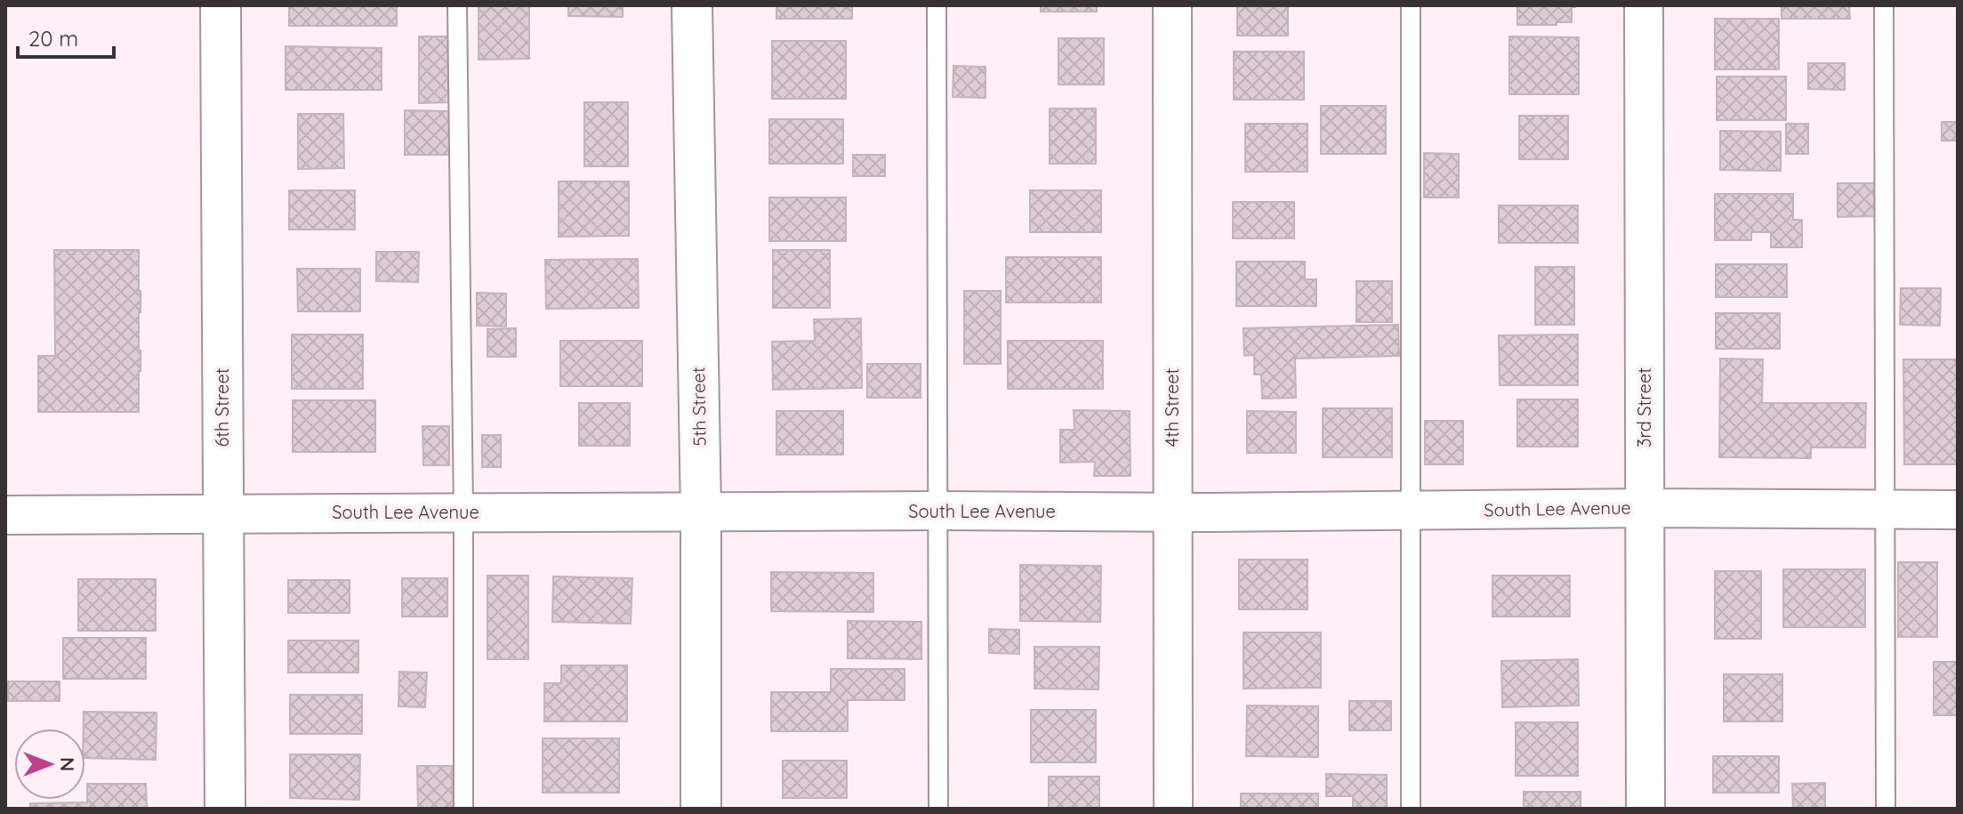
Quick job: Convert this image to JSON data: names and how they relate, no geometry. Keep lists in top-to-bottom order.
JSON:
{
  "streets": {
    "street": [
      "5th Street",
      "6th Street",
      "4th Street",
      "3rd Street",
      "South Lee Avenue"
    ]
  },
  "crossings": [
    ["5th Street", "South Lee Avenue"],
    ["6th Street", "South Lee Avenue"],
    ["4th Street", "South Lee Avenue"],
    ["3rd Street", "South Lee Avenue"]
  ],
  "scale_bar": "20 m",
  "north": "right"
}
